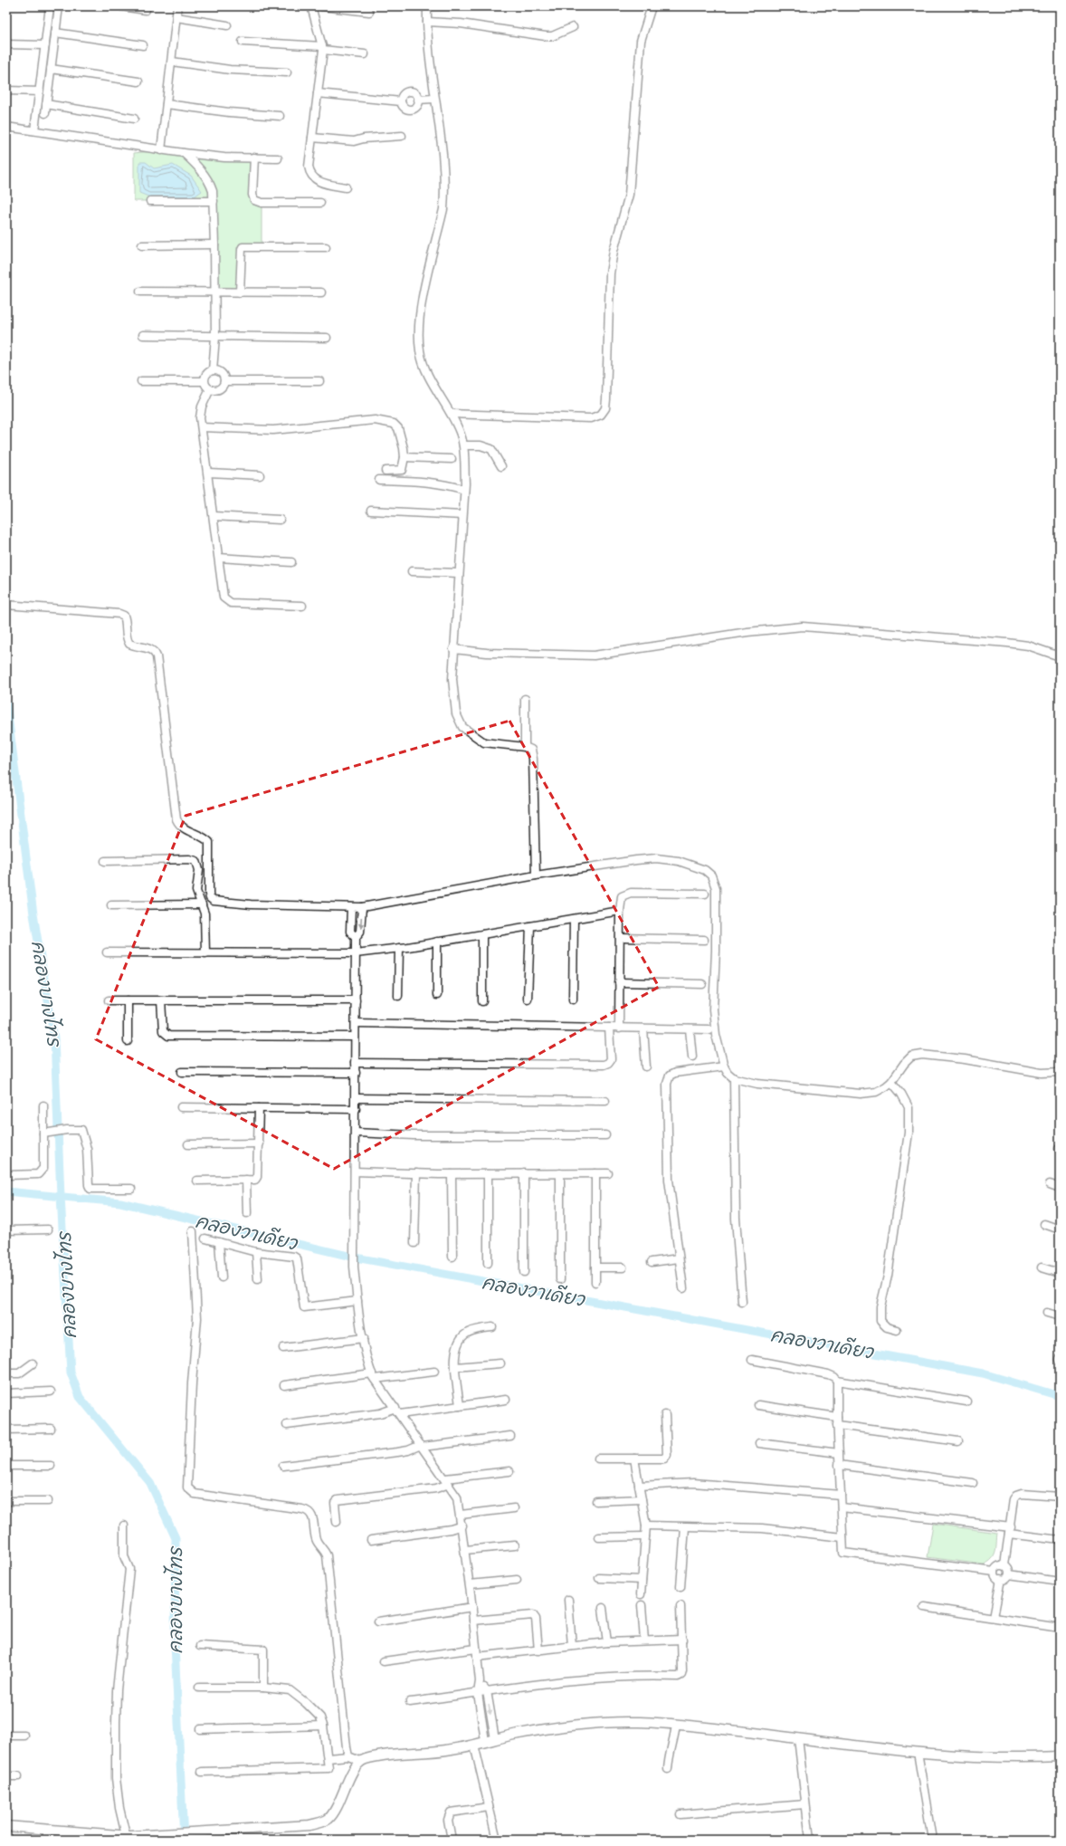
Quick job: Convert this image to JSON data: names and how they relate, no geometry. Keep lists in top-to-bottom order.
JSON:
{
  "water": ["คลองบางไทร", "คลองวาเดียว"]
}
